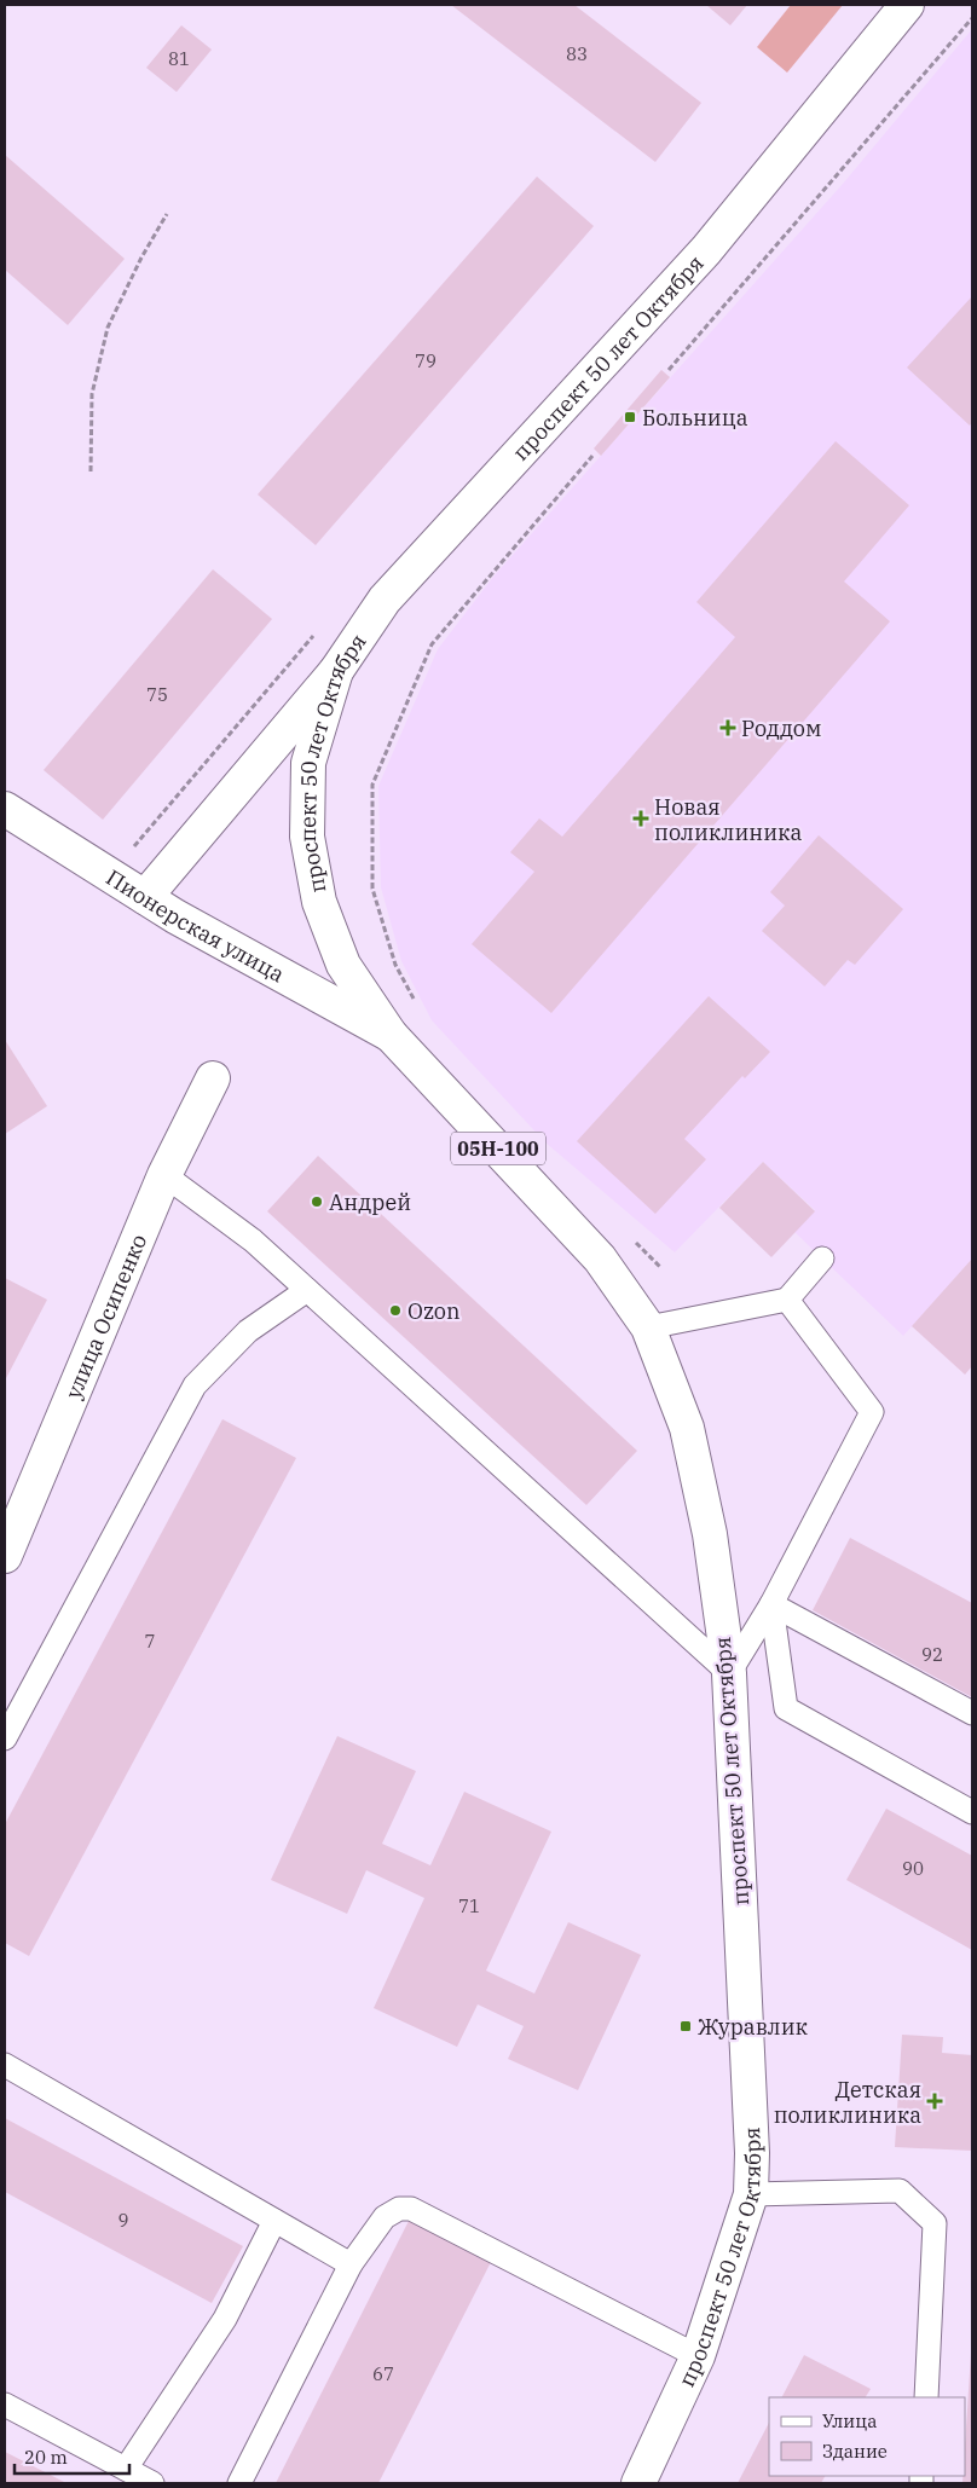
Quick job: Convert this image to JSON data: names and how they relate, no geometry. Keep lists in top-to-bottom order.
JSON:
{
  "streets": {
    "main road": [
      "проспект 50 лет Октября",
      "Пионерская улица",
      "05Н-100",
      "улица Осипенко"
    ]
  },
  "crossings": [
    ["проспект 50 лет Октября", "Пионерская улица"]
  ],
  "places": {
    "transit": ["Больница", "Журавлик"],
    "health": ["Роддом", "Новая поликлиника", "Детская поликлиника"],
    "other": ["Андрей", "Ozon"]
  },
  "house_numbers": [
    "83",
    "81",
    "79",
    "75",
    "7",
    "92",
    "90",
    "71",
    "9",
    "67"
  ],
  "legend": ["Улица", "Здание"],
  "scale_bar": "20 m"
}
